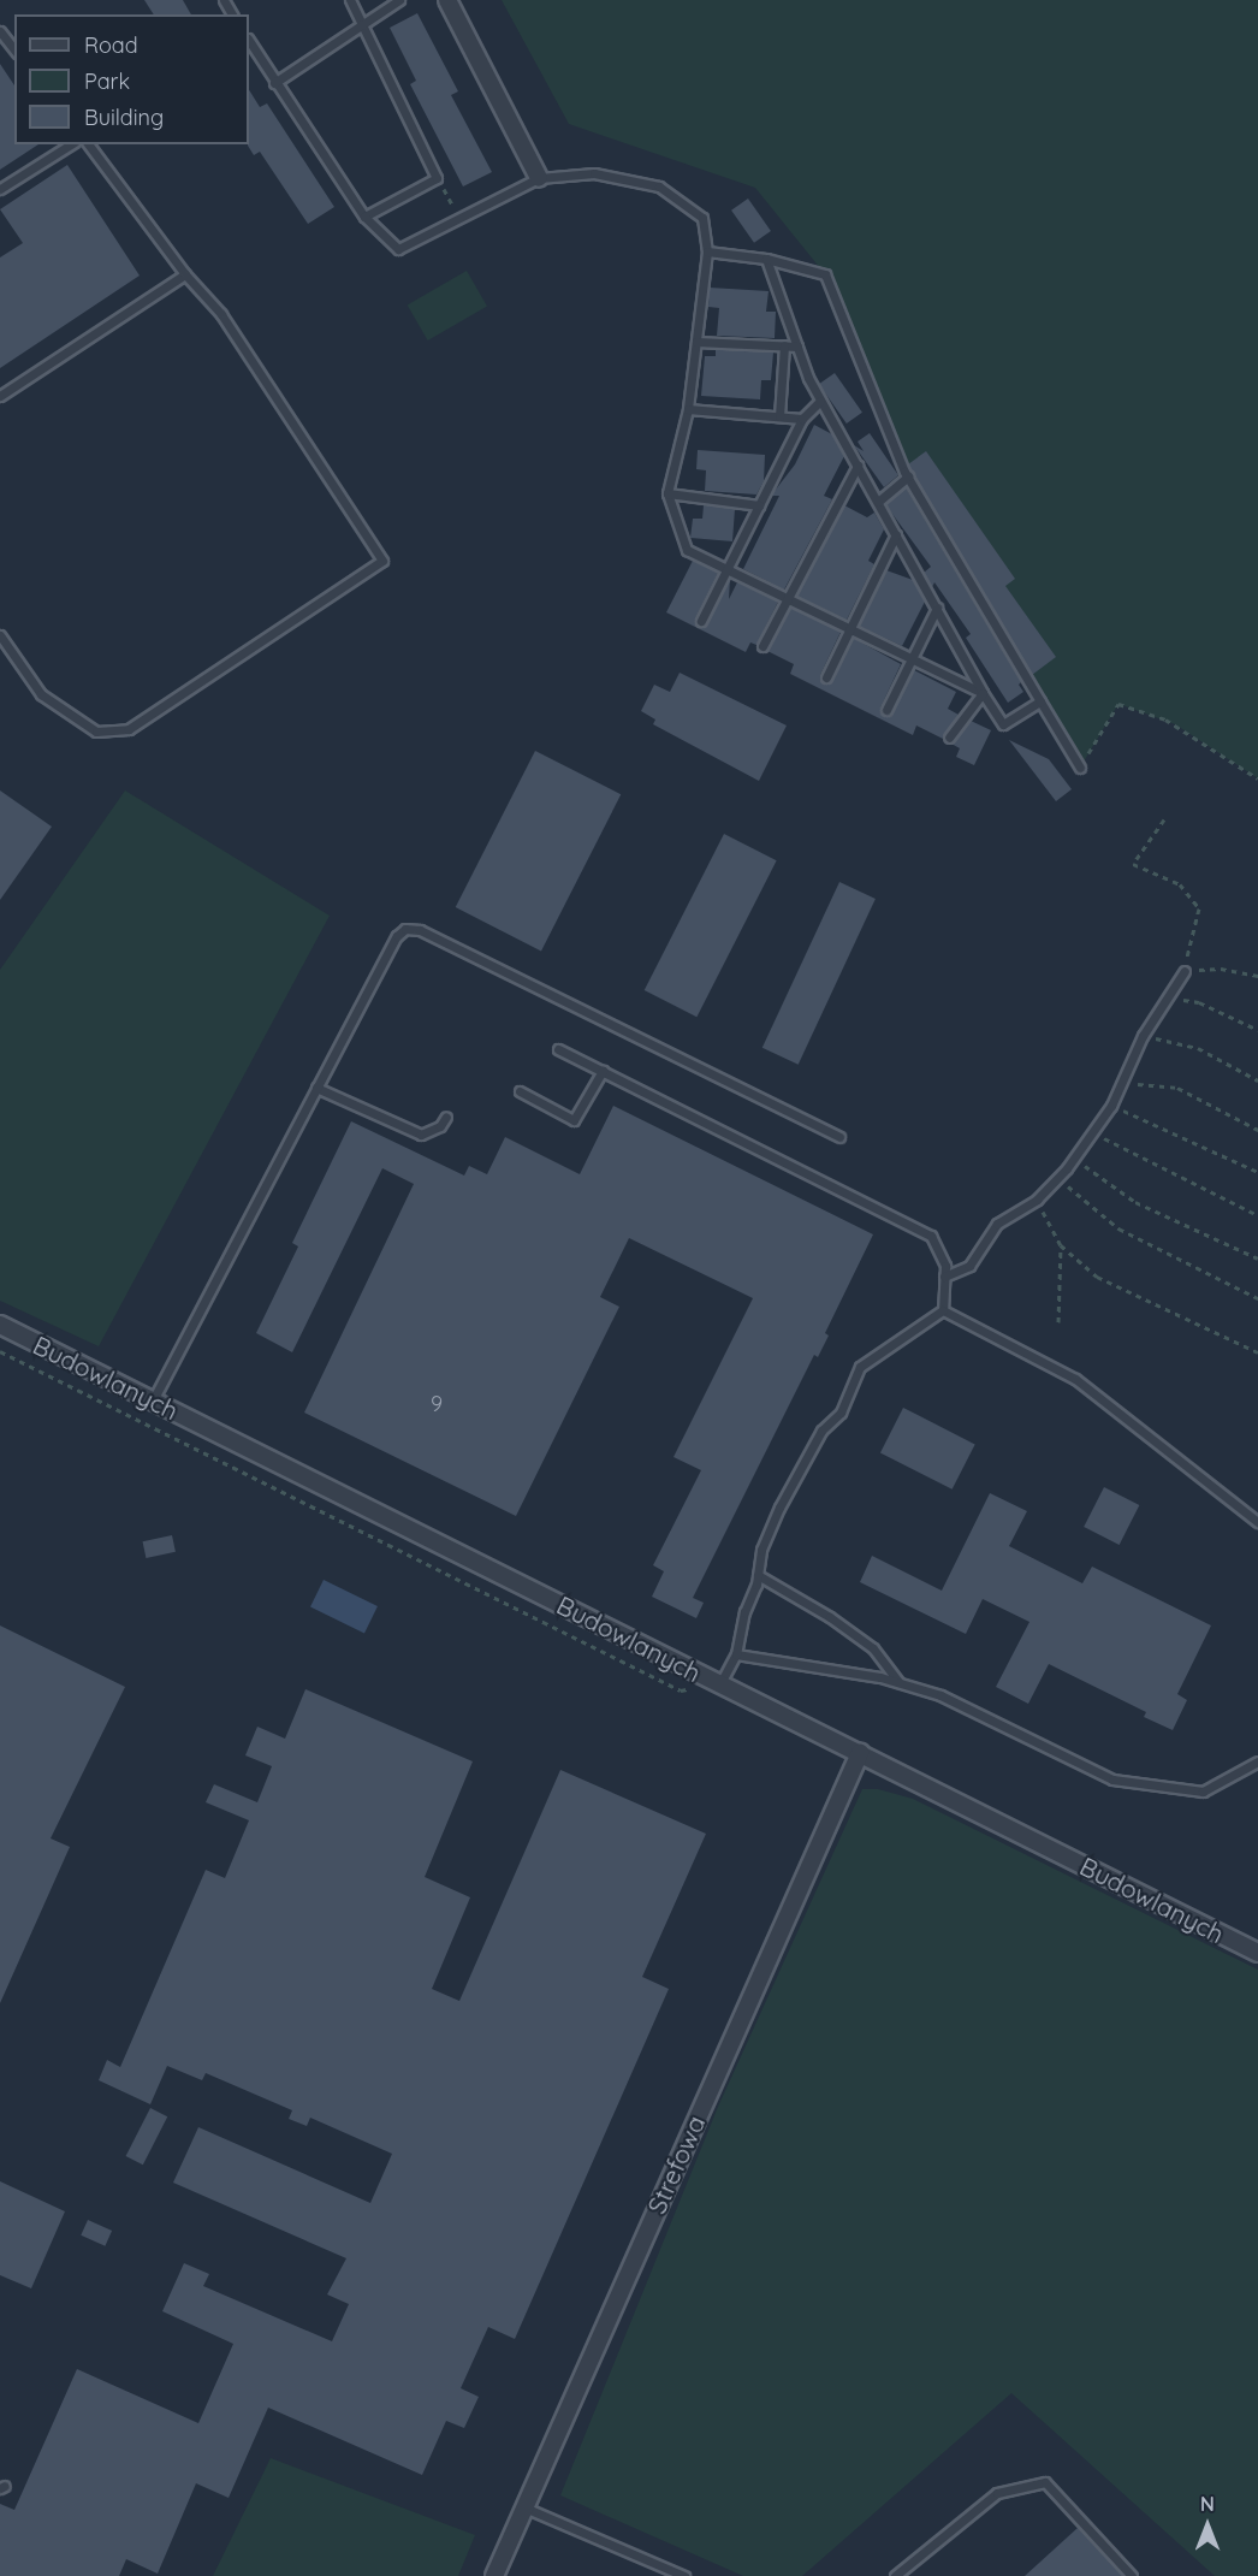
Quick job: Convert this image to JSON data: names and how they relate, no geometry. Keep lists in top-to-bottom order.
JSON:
{
  "streets": {
    "street": ["Budowlanych", "Strefowa"]
  },
  "crossings": [
    ["Budowlanych", "Strefowa"]
  ],
  "house_numbers": ["9"],
  "legend": ["Road", "Park", "Building"],
  "north": "top"
}
